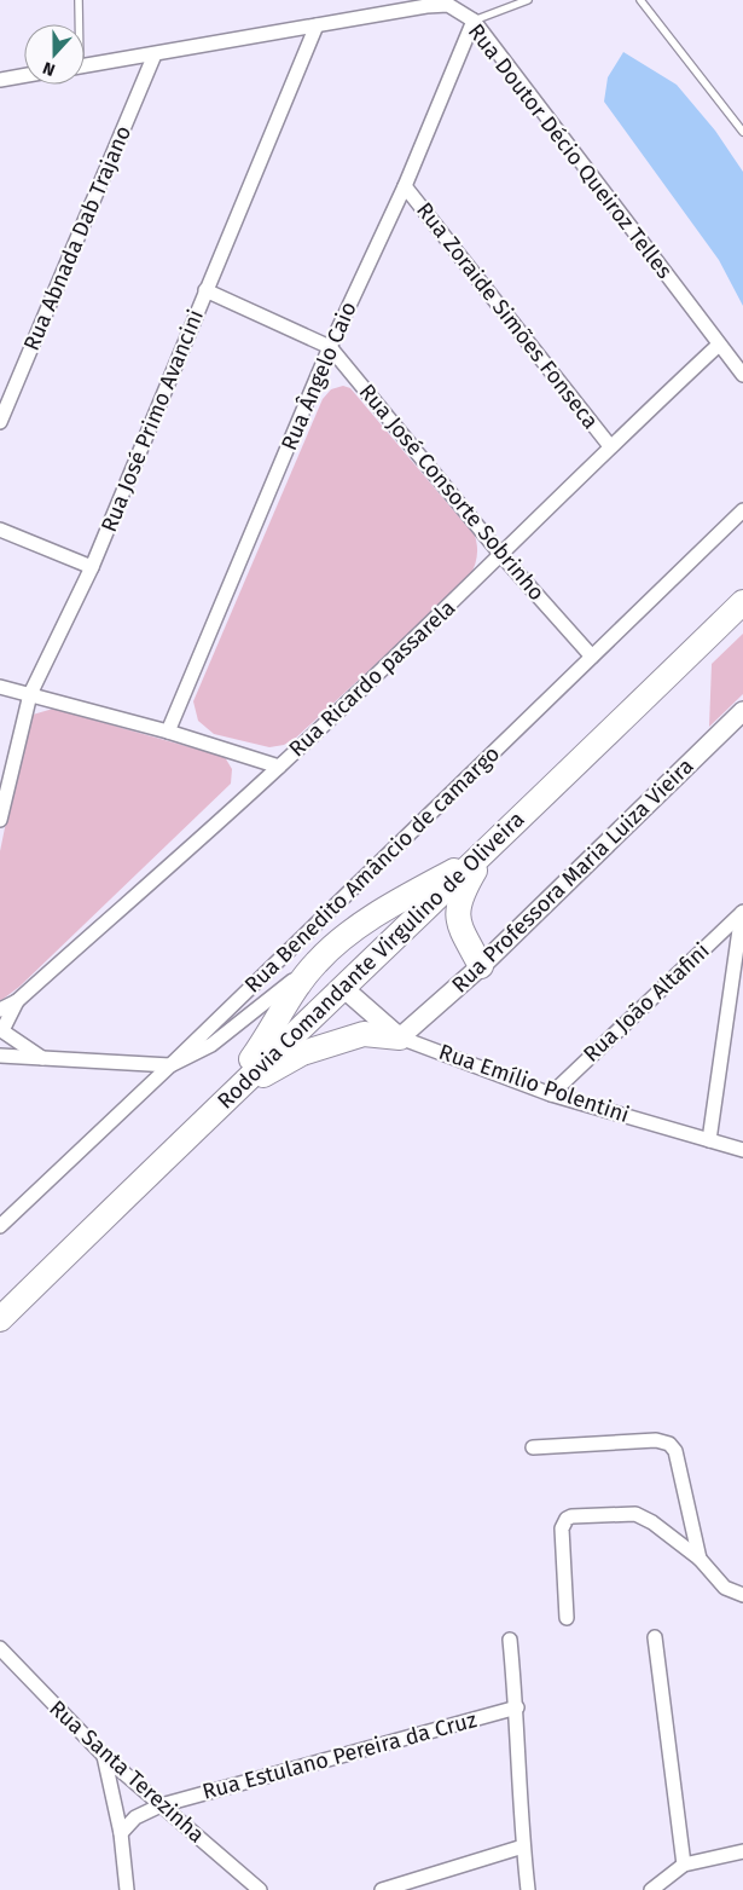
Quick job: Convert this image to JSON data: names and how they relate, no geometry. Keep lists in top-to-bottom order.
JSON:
{
  "streets": {
    "highway": ["Rodovia Comandante Virgulino de Oliveira"],
    "street": [
      "Rua Doutor Décio Queiroz Telles",
      "Rua Abnada Dab Trajano",
      "Rua Zoraide Simões Fonseca",
      "Rua Ângelo Caio",
      "Rua José Primo Avancini",
      "Rua José Consorte Sobrinho",
      "Rua Ricardo passarela",
      "Rua Benedito Amâncio de camargo",
      "Rua Professora Maria Luiza Vieira",
      "Rua João Altafini",
      "Rua Emílio Polentini",
      "Rua Estulano Pereira da Cruz",
      "Rua Santa Terezinha"
    ]
  },
  "crossings": [
    ["Rua Doutor Décio Queiroz Telles", "Rua Abnada Dab Trajano"],
    ["Rua Doutor Décio Queiroz Telles", "Rua Ângelo Caio"],
    ["Rua Doutor Décio Queiroz Telles", "Rua José Primo Avancini"],
    ["Rua Doutor Décio Queiroz Telles", "Rua Ricardo passarela"],
    ["Rua Zoraide Simões Fonseca", "Rua Ângelo Caio"],
    ["Rua Zoraide Simões Fonseca", "Rua Ricardo passarela"],
    ["Rua Ângelo Caio", "Rua José Consorte Sobrinho"],
    ["Rua José Primo Avancini", "Rua José Consorte Sobrinho"],
    ["Rua José Consorte Sobrinho", "Rua Ricardo passarela"],
    ["Rua José Consorte Sobrinho", "Rua Benedito Amâncio de camargo"],
    ["Rua Professora Maria Luiza Vieira", "Rua Emílio Polentini"],
    ["Rodovia Comandante Virgulino de Oliveira", "Rua Emílio Polentini"],
    ["Rua João Altafini", "Rua Emílio Polentini"],
    ["Rua Estulano Pereira da Cruz", "Rua Santa Terezinha"]
  ],
  "north": "bottom"
}
